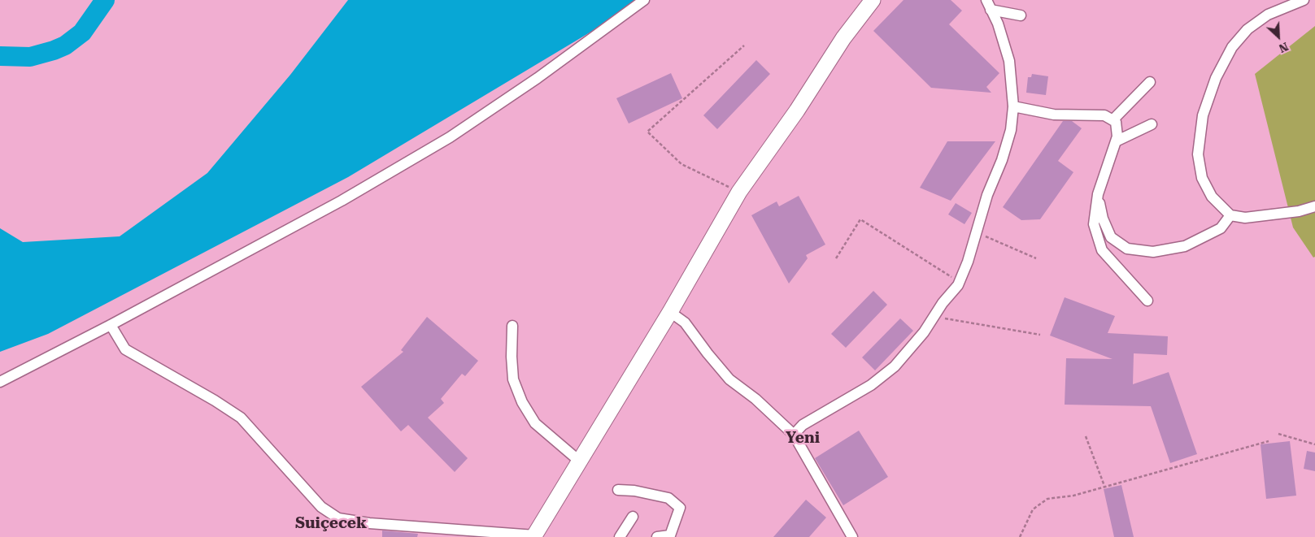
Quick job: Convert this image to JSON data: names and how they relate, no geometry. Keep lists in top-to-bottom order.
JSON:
{
  "districts": ["Yeni", "Suiçecek"],
  "north": "bottom right"
}
